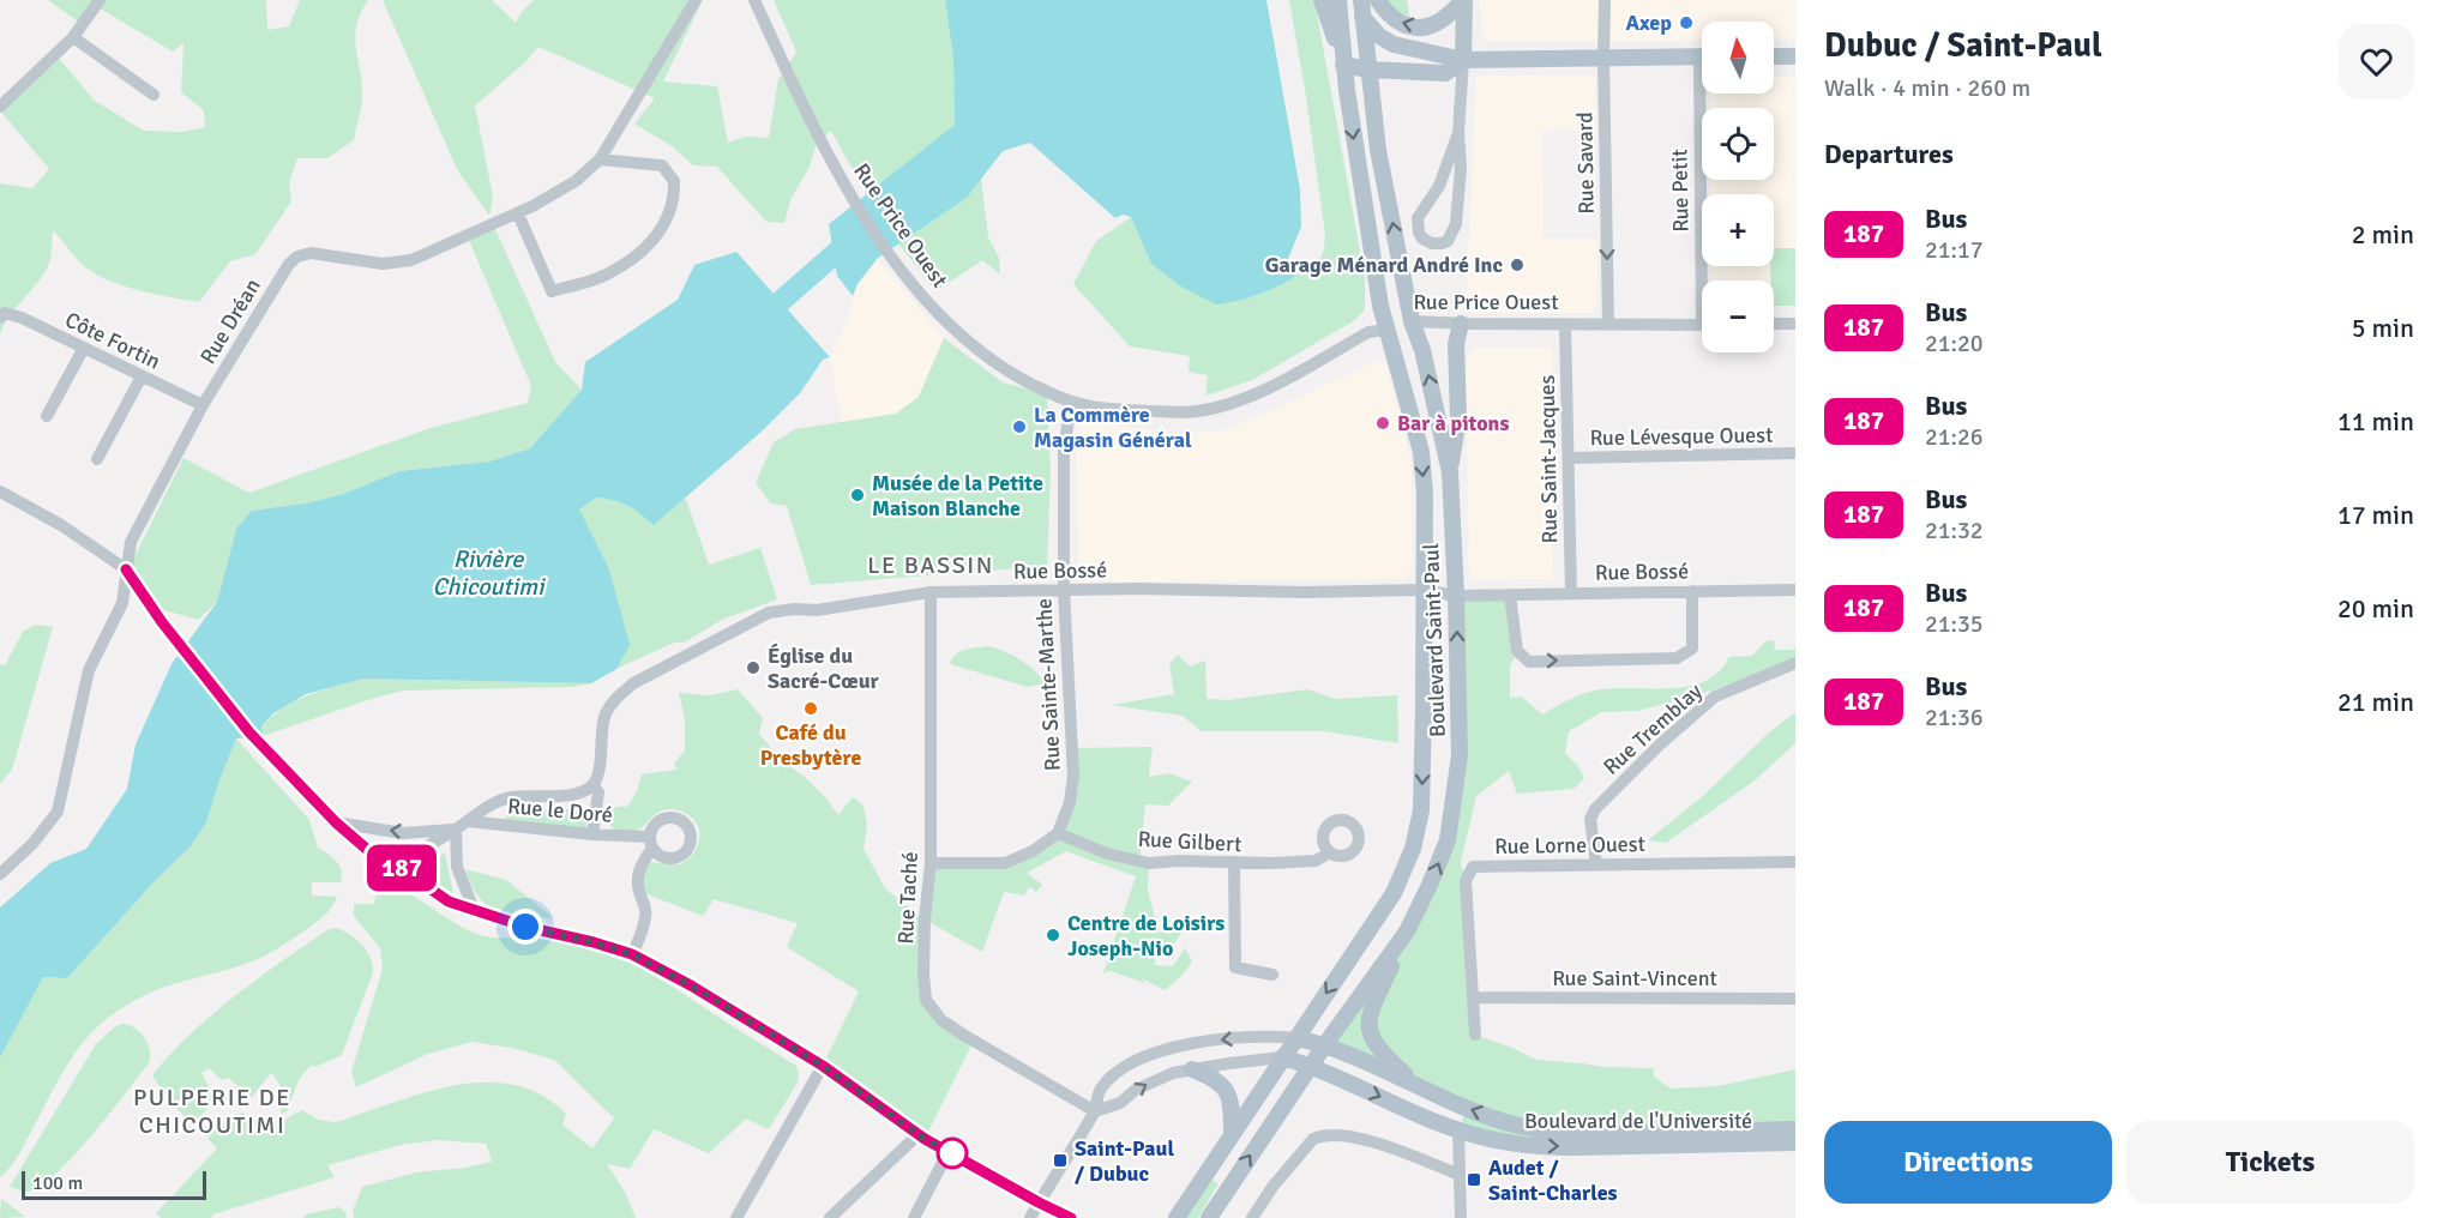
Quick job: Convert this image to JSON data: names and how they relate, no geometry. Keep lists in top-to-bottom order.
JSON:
{
  "streets": {
    "main road": ["Rue Price Ouest", "Boulevard Saint-Paul", "Boulevard de l'Université"],
    "street": [
      "Rue Savard",
      "Rue Petit",
      "Rue Dréan",
      "Côte Fortin",
      "Rue Lévesque Ouest",
      "Rue Saint-Jacques",
      "Rue Bossé",
      "Rue Sainte-Marthe",
      "Rue Tremblay",
      "Rue le Doré",
      "Rue Gilbert",
      "Rue Lorne Ouest",
      "Rue Taché",
      "Rue Saint-Vincent"
    ]
  },
  "crossings": [
    ["Rue Savard", "Rue Price Ouest"],
    ["Rue Price Ouest", "Rue Saint-Jacques"],
    ["Rue Price Ouest", "Boulevard Saint-Paul"],
    ["Rue Price Ouest", "Rue Sainte-Marthe"],
    ["Rue Dréan", "Côte Fortin"],
    ["Rue Lévesque Ouest", "Rue Saint-Jacques"],
    ["Rue Saint-Jacques", "Rue Bossé"],
    ["Rue Bossé", "Boulevard Saint-Paul"],
    ["Rue Bossé", "Rue Sainte-Marthe"],
    ["Rue Bossé", "Rue le Doré"],
    ["Rue Bossé", "Rue Taché"],
    ["Boulevard Saint-Paul", "Boulevard de l'Université"],
    ["Rue Sainte-Marthe", "Rue Gilbert"],
    ["Rue Tremblay", "Rue Lorne Ouest"],
    ["Rue Lorne Ouest", "Rue Saint-Vincent"]
  ],
  "one_way": ["Rue Savard"],
  "districts": ["LE BASSIN", "PULPERIE DE CHICOUTIMI"],
  "water": ["Rivière Chicoutimi"],
  "places": {
    "other": [
      "Axep",
      "Garage Ménard André Inc",
      "Bar à pitons",
      "La Commère Magasin Général",
      "Musée de la Petite Maison Blanche",
      "Église du Sacré-Cœur",
      "Café du Presbytère",
      "Centre de Loisirs Joseph-Nio"
    ],
    "transit": ["Saint-Paul / Dubuc", "Audet / Saint-Charles"]
  },
  "lines": ["bus line 187"],
  "scale_bar": "100 m",
  "north": "top",
  "page": {
    "on_map": "187",
    "heading": [
      ["Dubuc / Saint-Paul", "Walk · 4 min · 260 m"],
      "Departures"
    ],
    "map_buttons": ["+", "−"],
    "list": [
      {
        "mark": "187",
        "name": "Bus",
        "note": "21:17",
        "value": "2 min"
      },
      {
        "mark": "187",
        "name": "Bus",
        "note": "21:20",
        "value": "5 min"
      },
      {
        "mark": "187",
        "name": "Bus",
        "note": "21:26",
        "value": "11 min"
      },
      {
        "mark": "187",
        "name": "Bus",
        "note": "21:32",
        "value": "17 min"
      },
      {
        "mark": "187",
        "name": "Bus",
        "note": "21:35",
        "value": "20 min"
      },
      {
        "mark": "187",
        "name": "Bus",
        "note": "21:36",
        "value": "21 min"
      }
    ],
    "buttons": ["Directions", "Tickets"],
    "scale": "100 m"
  }
}
